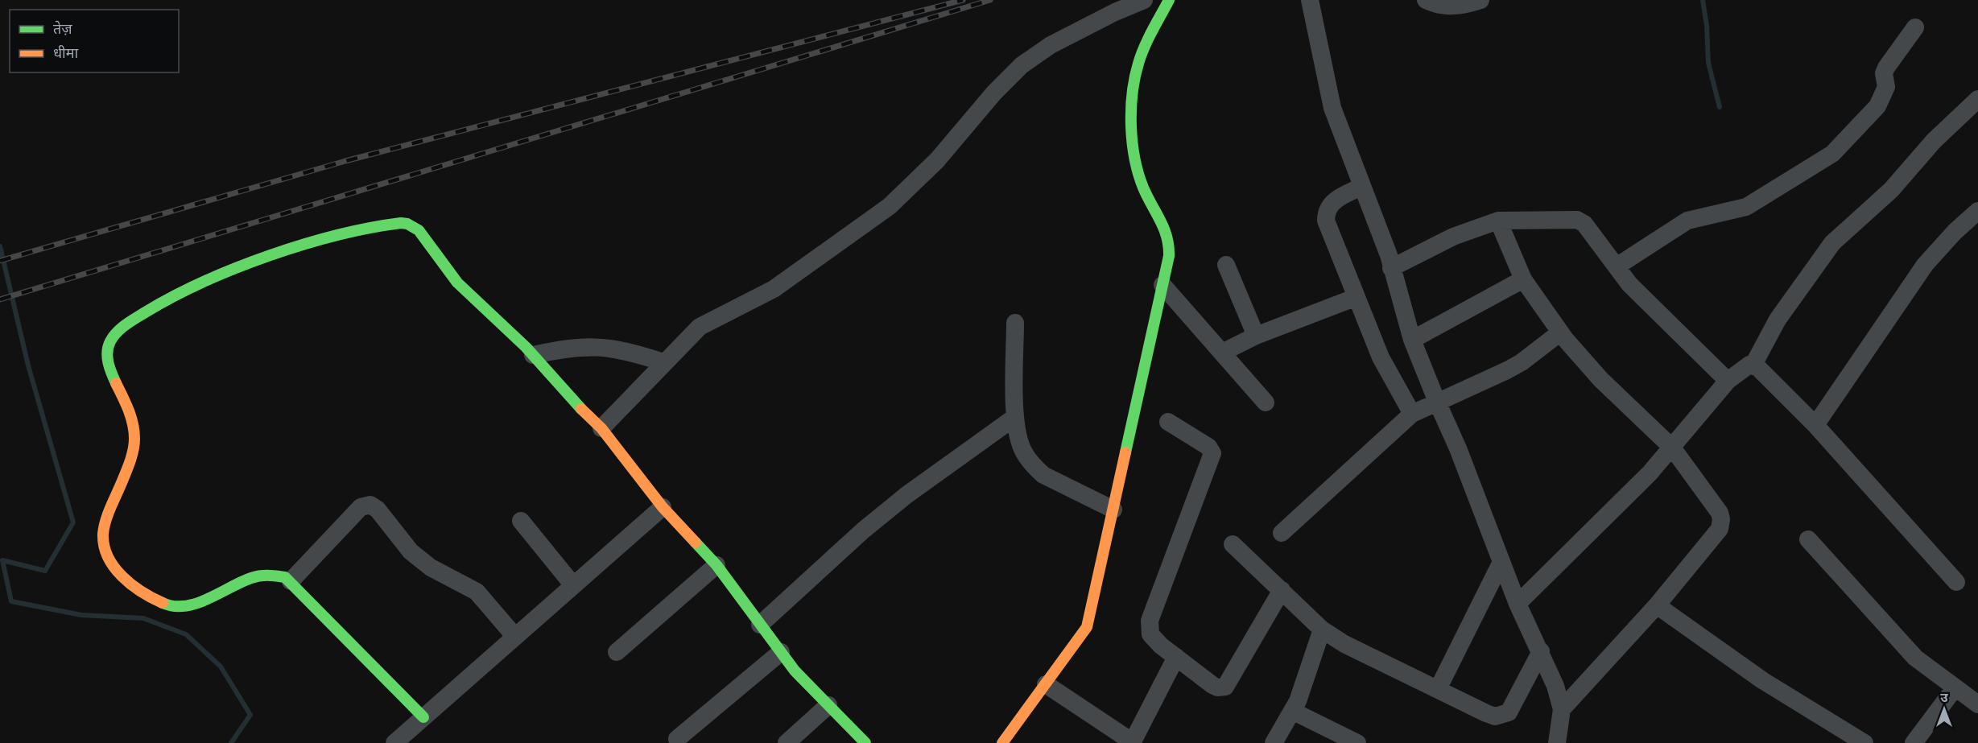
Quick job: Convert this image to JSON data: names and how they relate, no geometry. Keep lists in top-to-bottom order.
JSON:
{
  "legend": ["तेज़", "धीमा"],
  "north": "top"
}
